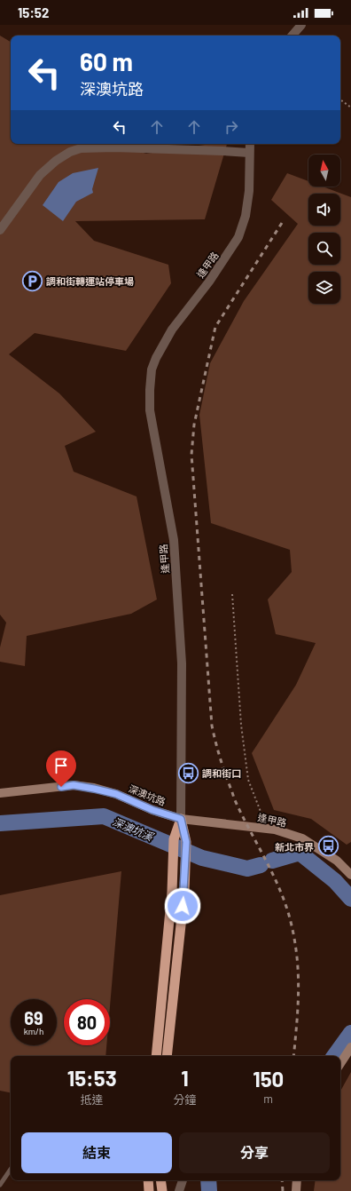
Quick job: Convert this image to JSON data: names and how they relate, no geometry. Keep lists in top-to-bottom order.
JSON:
{
  "streets": {
    "main road": ["逢甲路", "深澳坑路"]
  },
  "crossings": [
    ["逢甲路", "深澳坑路"]
  ],
  "water": ["深澳坑溪"],
  "places": {
    "parking": ["調和街轉運站停車場"],
    "bus stop": ["調和街口", "新北市界"]
  },
  "north": "top",
  "page": {
    "status": "15:52",
    "turn": ["60 m", "深澳坑路"],
    "speed": "69 km/h",
    "limit": "80",
    "eta": [
      "15:53",
      "抵達",
      "1",
      "分鐘",
      "150",
      "m"
    ],
    "buttons": ["結束", "分享"]
  }
}
